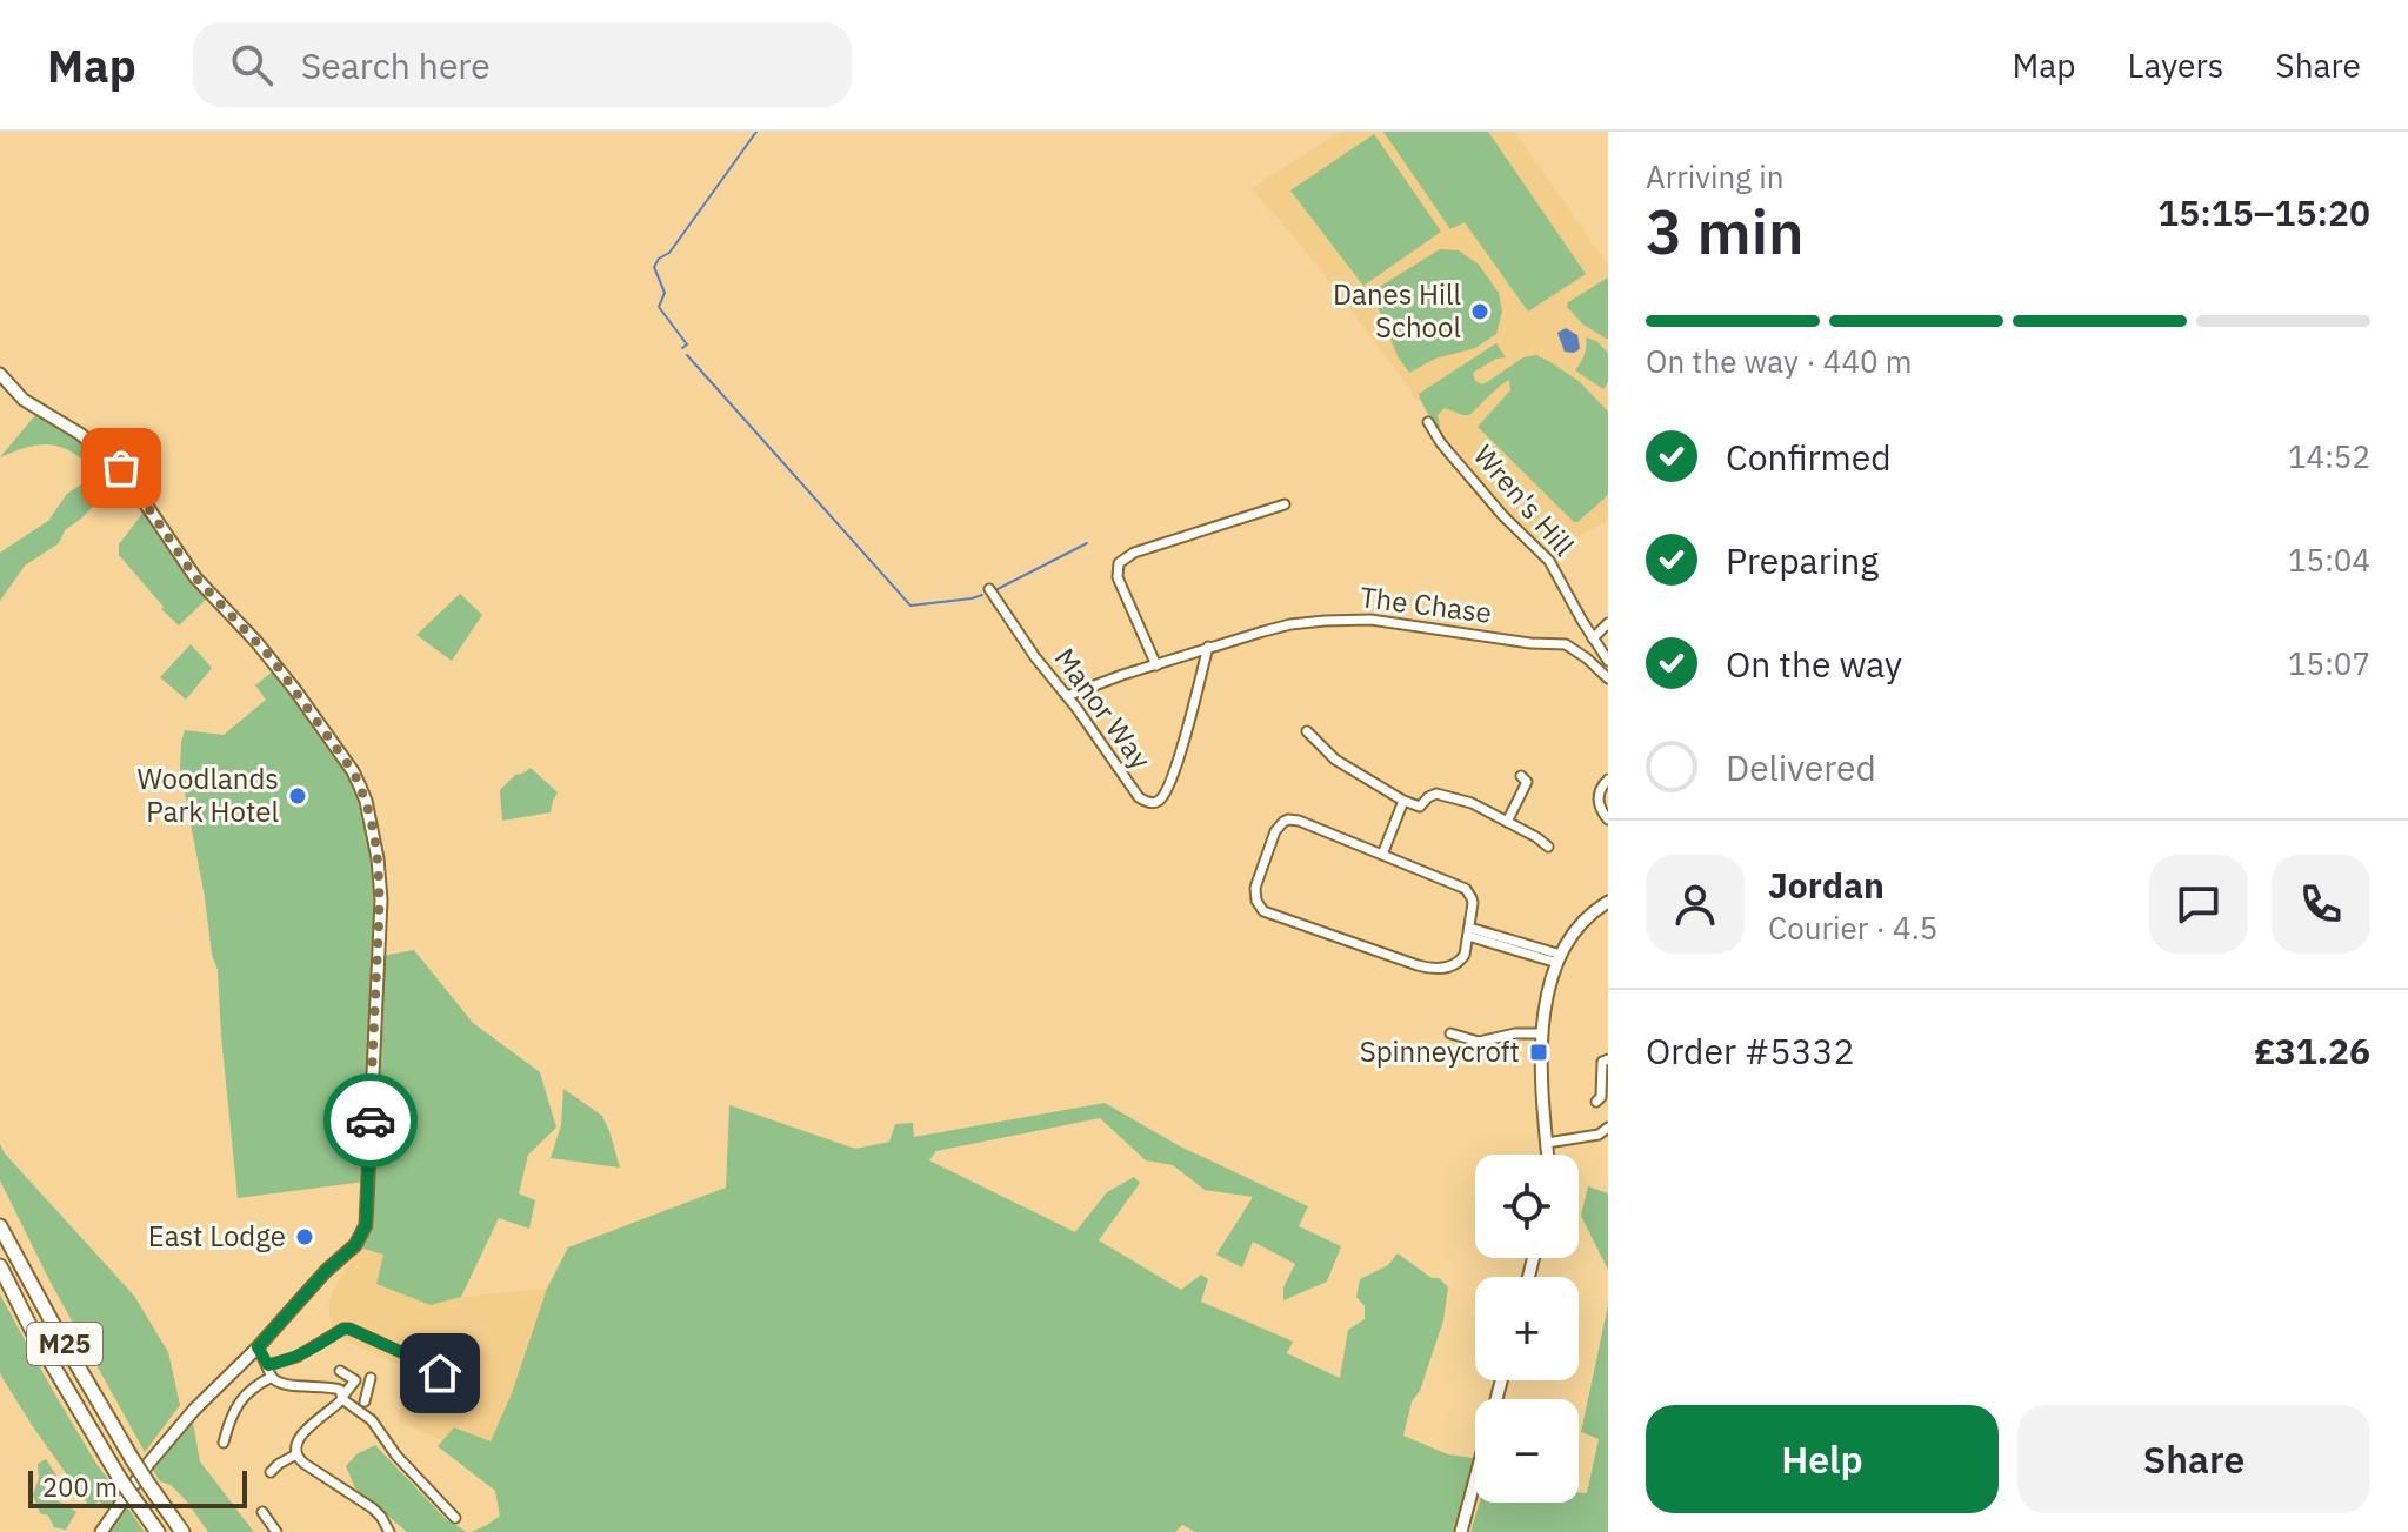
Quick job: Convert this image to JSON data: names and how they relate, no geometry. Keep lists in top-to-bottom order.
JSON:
{
  "streets": {
    "highway": ["M25"],
    "street": ["Wren's Hill", "The Chase", "Manor Way"]
  },
  "crossings": [
    ["The Chase", "Manor Way"]
  ],
  "places": {
    "other": ["Danes Hill School", "Woodlands Park Hotel", "East Lodge"],
    "transit": ["Spinneycroft"]
  },
  "scale_bar": "200 m",
  "page": {
    "header": "Map",
    "search": "Search here",
    "nav": ["Map", "Layers", "Share"],
    "heading": ["3 min", "Arriving in", "15:15–15:20"],
    "panel": [
      "Jordan",
      "Courier · 4.5",
      "Order #5332",
      "£31.26"
    ],
    "bar": "On the way · 440 m",
    "list": [
      ["Confirmed", "14:52"],
      ["Preparing", "15:04"],
      ["On the way", "15:07"],
      "Delivered"
    ],
    "map_buttons": ["+", "−"],
    "buttons": ["Help", "Share"],
    "scale": "200 m"
  }
}
